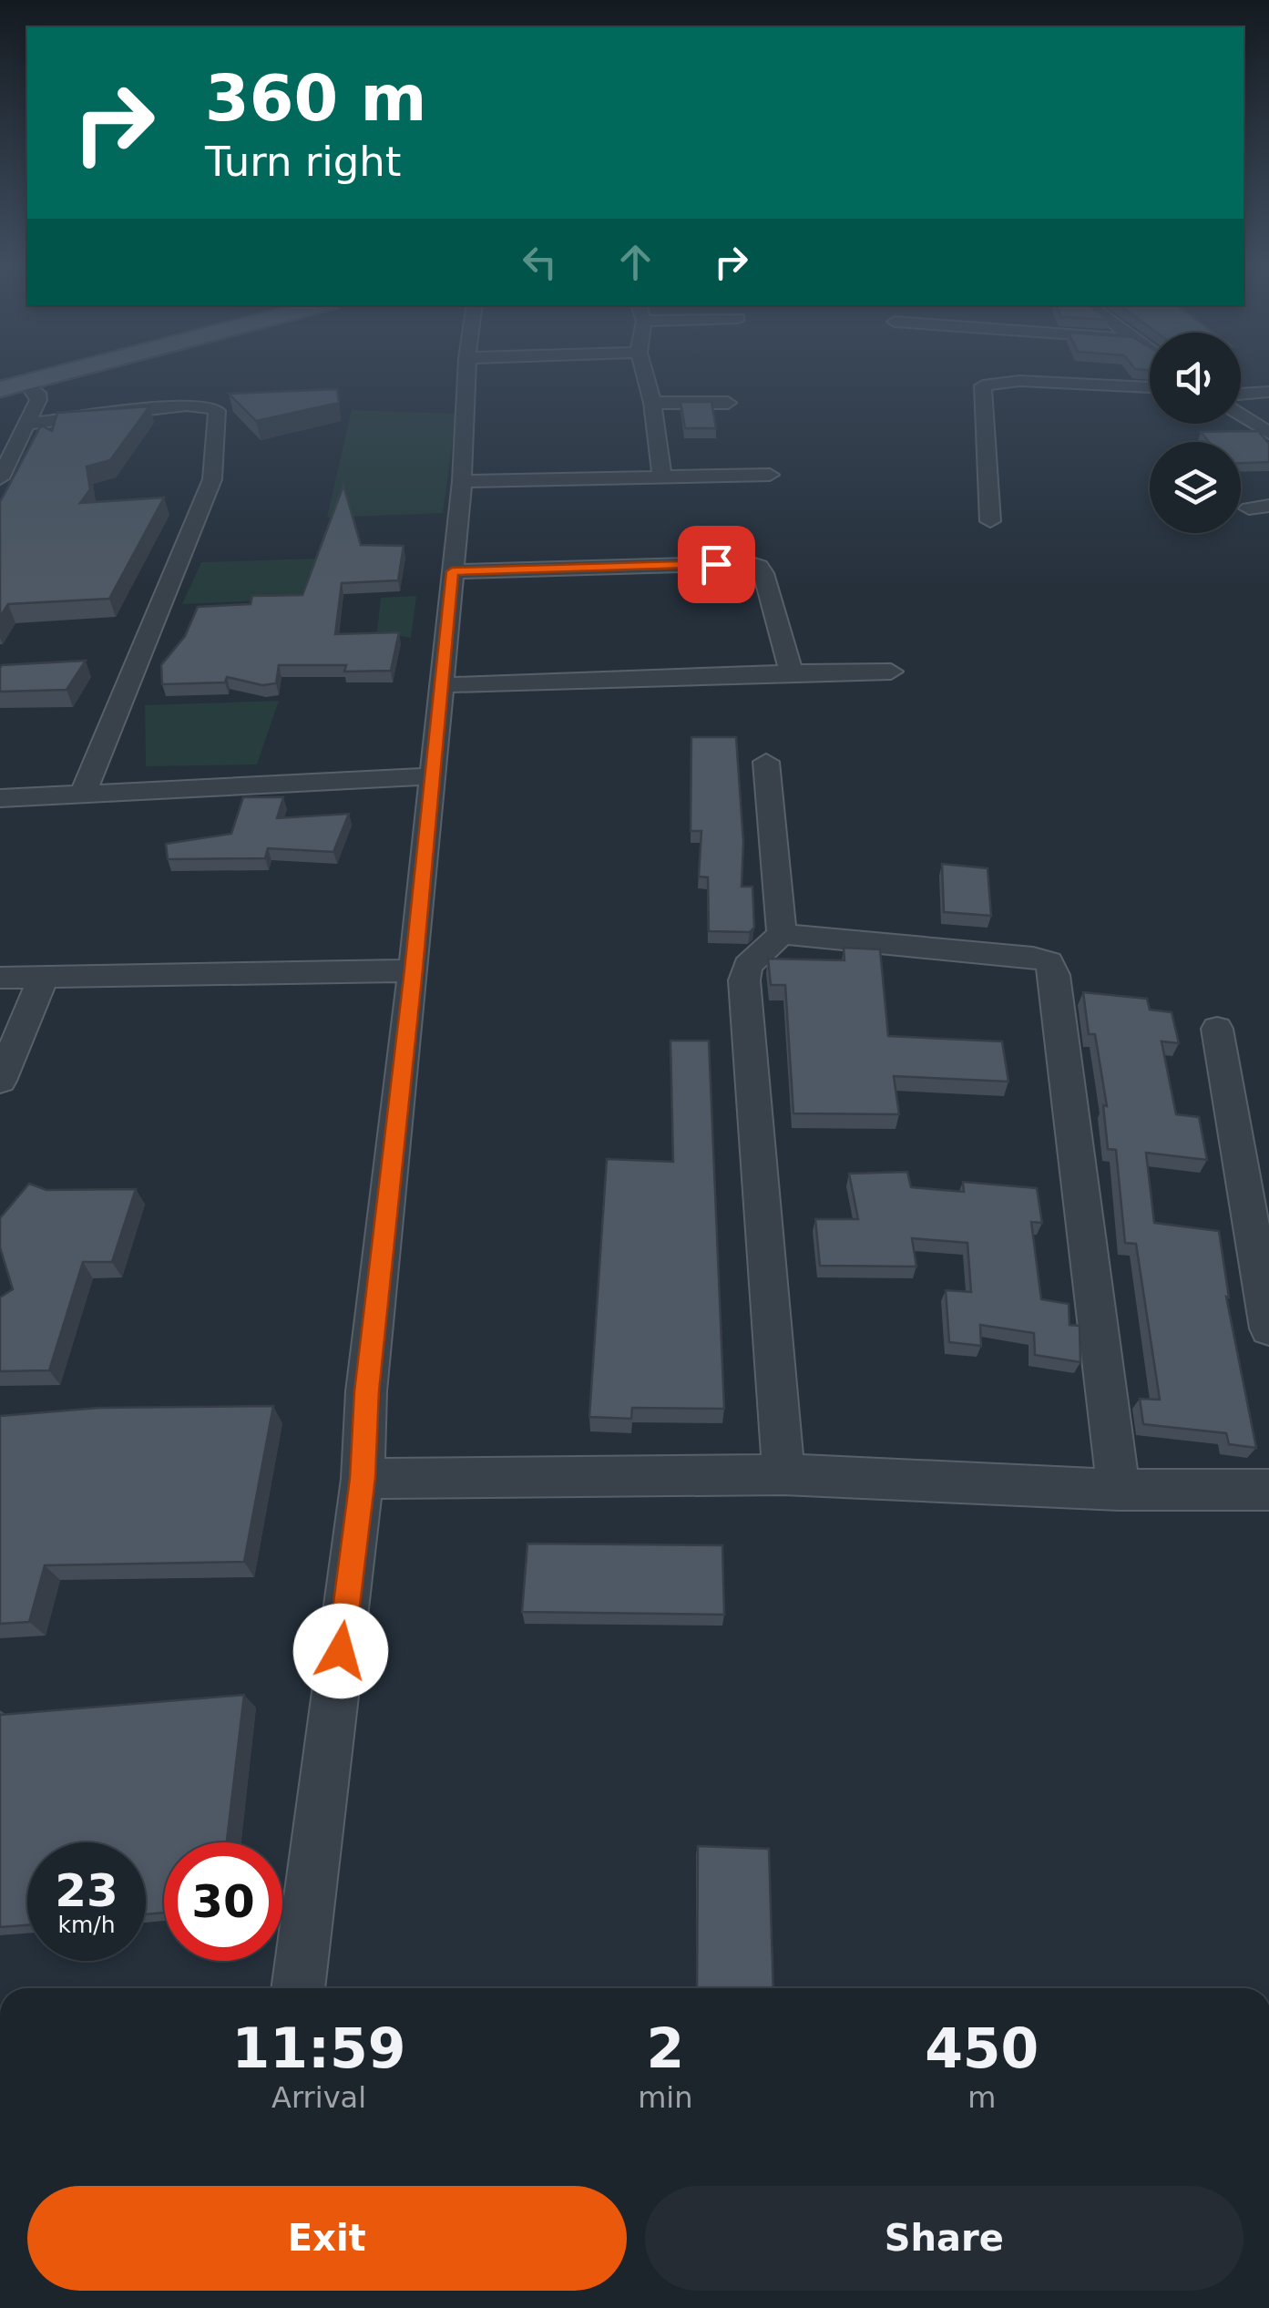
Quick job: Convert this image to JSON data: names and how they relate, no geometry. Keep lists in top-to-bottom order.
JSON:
{
  "page": {
    "turn": ["360 m", "Turn right"],
    "speed": "23 km/h",
    "limit": "30",
    "eta": [
      "11:59",
      "Arrival",
      "2",
      "min",
      "450",
      "m"
    ],
    "buttons": ["Exit", "Share"]
  }
}
